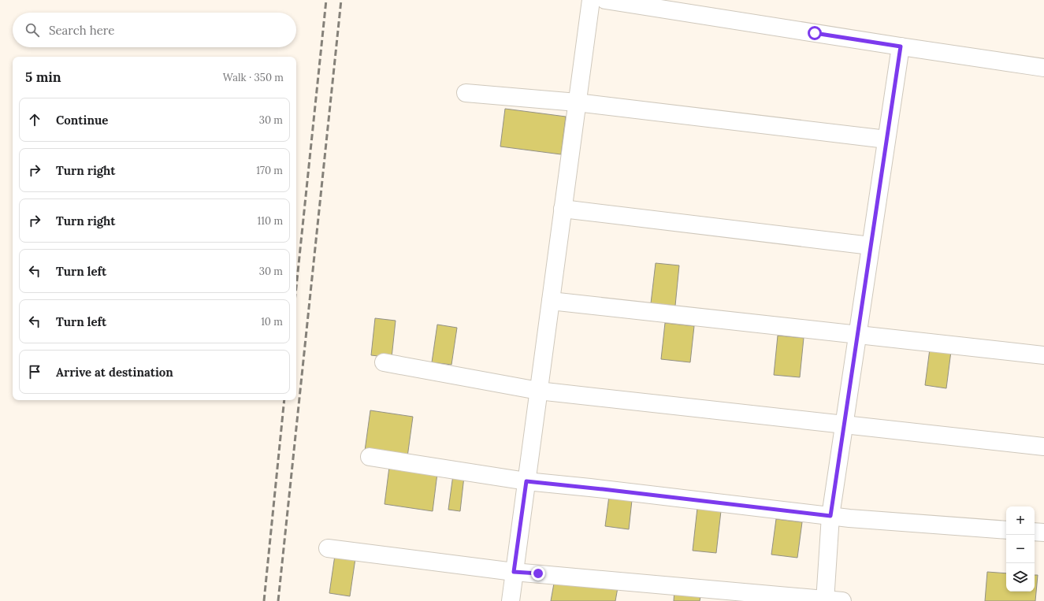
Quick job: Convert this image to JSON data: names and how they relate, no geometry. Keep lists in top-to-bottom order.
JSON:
{
  "page": {
    "search": "Search here",
    "heading": ["5 min", "Walk · 350 m"],
    "list": [
      ["Continue", "30 m"],
      ["Turn right", "170 m"],
      ["Turn right", "110 m"],
      ["Turn left", "30 m"],
      ["Turn left", "10 m"],
      "Arrive at destination"
    ],
    "map_buttons": ["+", "−"]
  }
}
